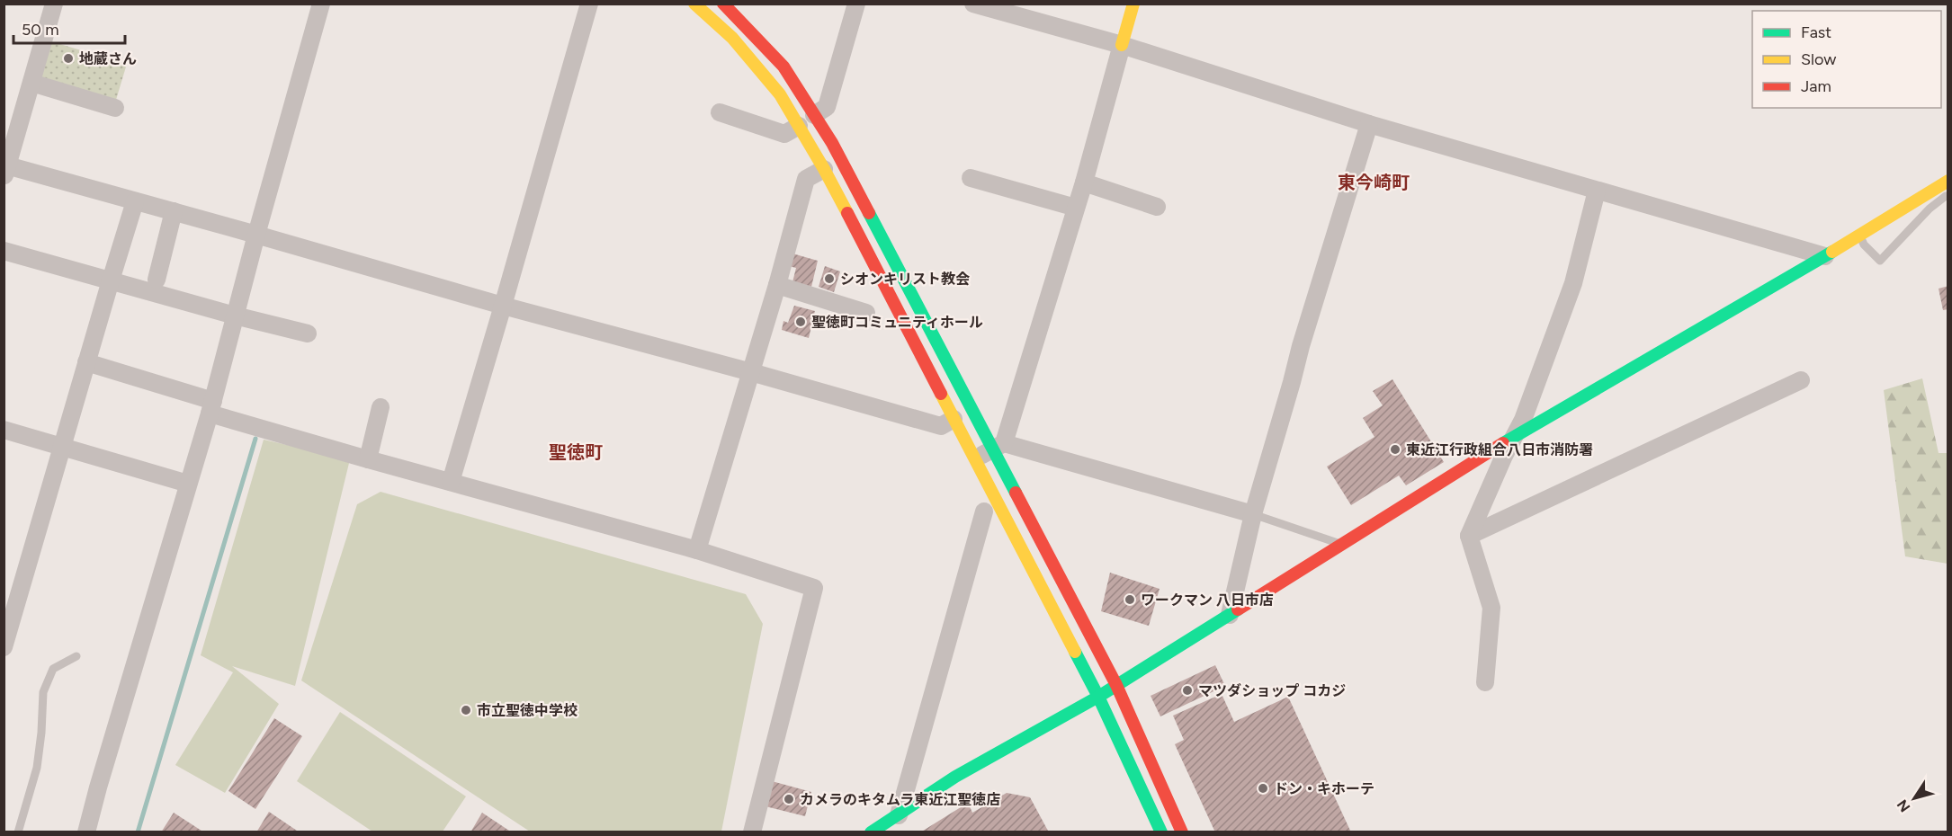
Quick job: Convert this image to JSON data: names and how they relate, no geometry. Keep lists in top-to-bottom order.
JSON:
{
  "districts": ["東今崎町", "聖徳町"],
  "places": [
    "地蔵さん",
    "シオンキリスト教会",
    "聖徳町コミュニティホール",
    "東近江行政組合八日市消防署",
    "ワークマン 八日市店",
    "マツダショップ コカジ",
    "市立聖徳中学校",
    "ドン・キホーテ",
    "カメラのキタムラ東近江聖徳店"
  ],
  "legend": ["Fast", "Slow", "Jam"],
  "scale_bar": "50 m",
  "north": "bottom left"
}
